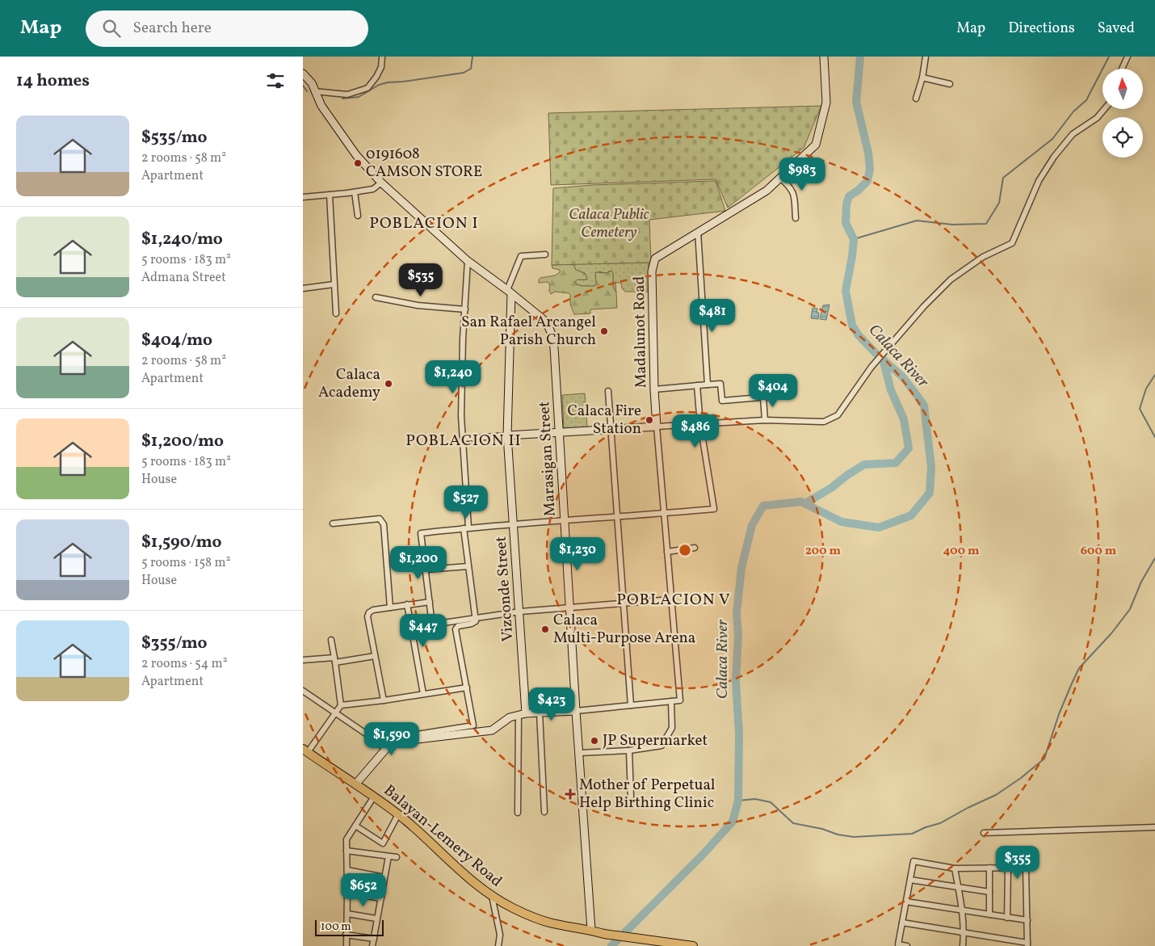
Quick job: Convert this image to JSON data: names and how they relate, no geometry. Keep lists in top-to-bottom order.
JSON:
{
  "streets": {
    "main road": [
      "Madalunot Road",
      "Marasigan Street",
      "Vizconde Street",
      "Balayan-Lemery Road"
    ]
  },
  "crossings": [
    ["Marasigan Street", "Vizconde Street"],
    ["Marasigan Street", "Balayan-Lemery Road"]
  ],
  "districts": ["POBLACION I", "POBLACION II", "POBLACION V"],
  "water": ["Calaca River"],
  "parks": ["Calaca Public Cemetery"],
  "places": {
    "other": [
      "0191608 CAMSON STORE",
      "San Rafael Arcangel Parish Church",
      "Calaca Academy",
      "Calaca Fire Station",
      "Calaca Multi-Purpose Arena",
      "JP Supermarket"
    ],
    "health": ["Mother of Perpetual Help Birthing Clinic"]
  },
  "scale_bar": "100 m",
  "north": "top",
  "page": {
    "header": "Map",
    "search": "Search here",
    "nav": ["Map", "Directions", "Saved"],
    "heading": "14 homes",
    "list": [
      {
        "name": "$535/mo",
        "note": "2 rooms · 58 m² · Apartment"
      },
      {
        "name": "$1,240/mo",
        "note": "5 rooms · 183 m² · Admana Street"
      },
      {
        "name": "$404/mo",
        "note": "2 rooms · 58 m² · Apartment"
      },
      {
        "name": "$1,200/mo",
        "note": "5 rooms · 183 m² · House"
      },
      {
        "name": "$1,590/mo",
        "note": "5 rooms · 158 m² · House"
      },
      {
        "name": "$355/mo",
        "note": "2 rooms · 54 m² · Apartment"
      }
    ],
    "price": [
      "$983",
      "$535",
      "$481",
      "$1,240",
      "$404",
      "$486",
      "$527",
      "$1,230",
      "$1,200",
      "$447",
      "$423",
      "$1,590",
      "$355",
      "$652"
    ],
    "scale": "100 m"
  },
  "rings": ["200 m", "400 m", "600 m"]
}
